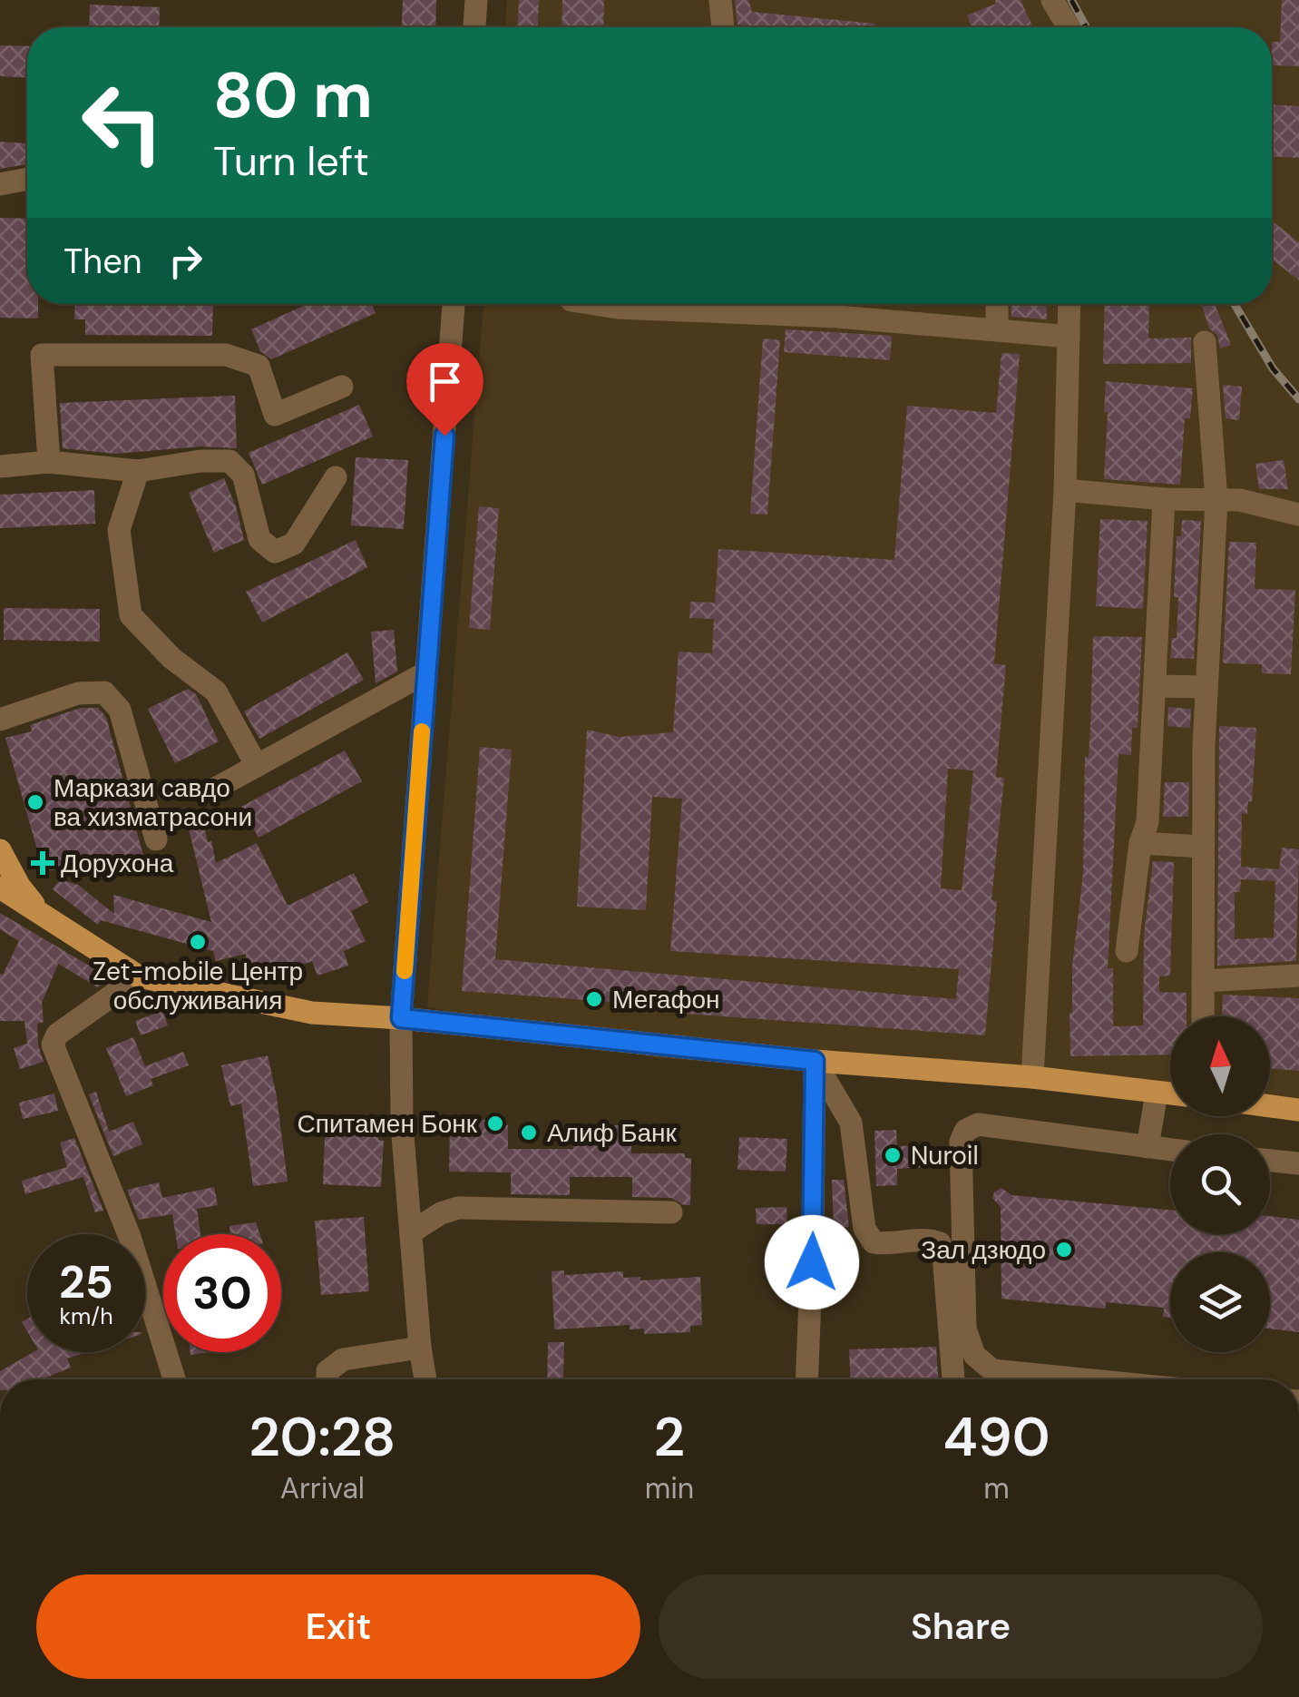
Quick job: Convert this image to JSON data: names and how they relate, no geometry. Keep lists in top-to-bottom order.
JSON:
{
  "places": {
    "other": [
      "Маркази савдо ва хизматрасони",
      "Zet-mobile Центр обслуживания",
      "Мегафон",
      "Спитамен Бонк",
      "Алиф Банк",
      "Nuroil",
      "Зал дзюдо"
    ],
    "health": ["Дорухона"]
  },
  "north": "top",
  "page": {
    "turn": ["80 m", "Turn left"],
    "then": "Then",
    "speed": "25 km/h",
    "limit": "30",
    "eta": [
      "20:28",
      "Arrival",
      "2",
      "min",
      "490",
      "m"
    ],
    "buttons": ["Exit", "Share"]
  }
}
